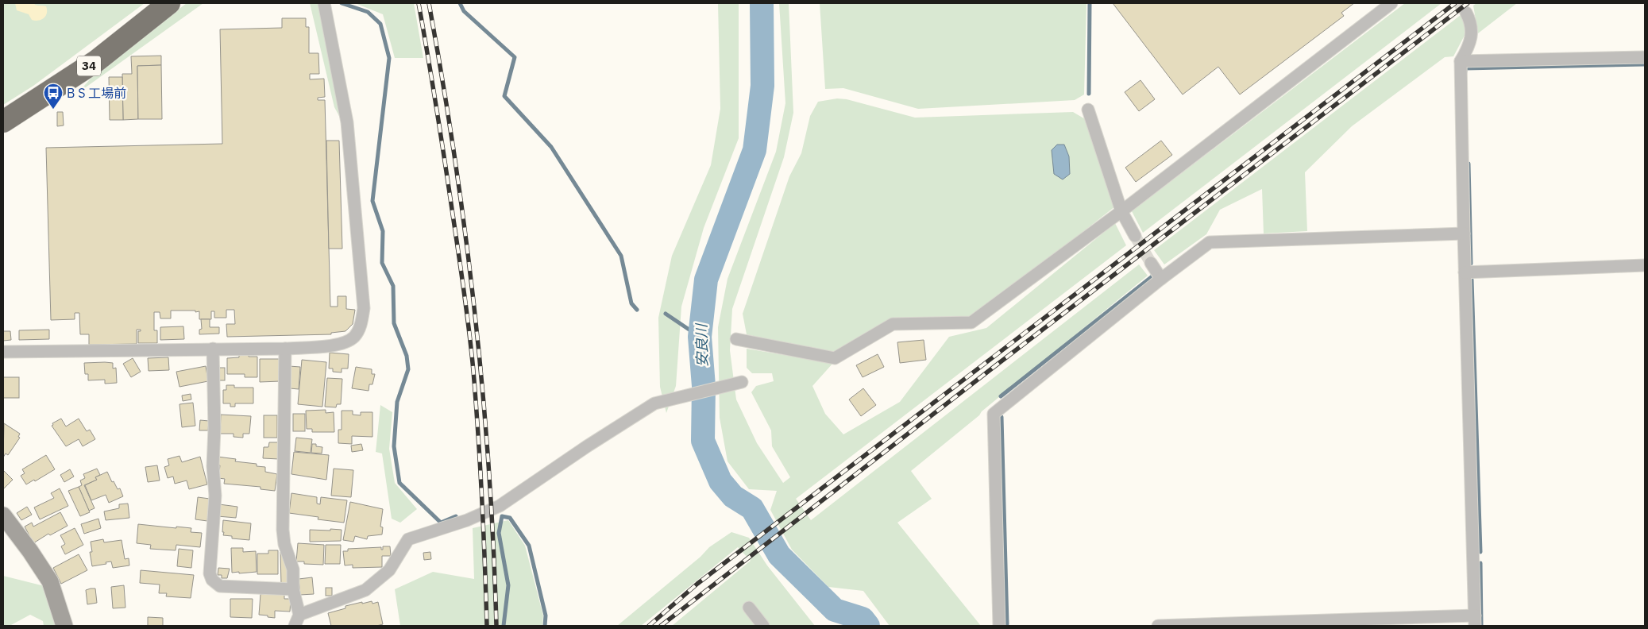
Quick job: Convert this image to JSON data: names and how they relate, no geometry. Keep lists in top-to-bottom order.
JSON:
{
  "streets": {
    "highway": ["34"]
  },
  "water": ["安良川"],
  "places": {
    "bus stop": ["B S 工場前"]
  }
}
